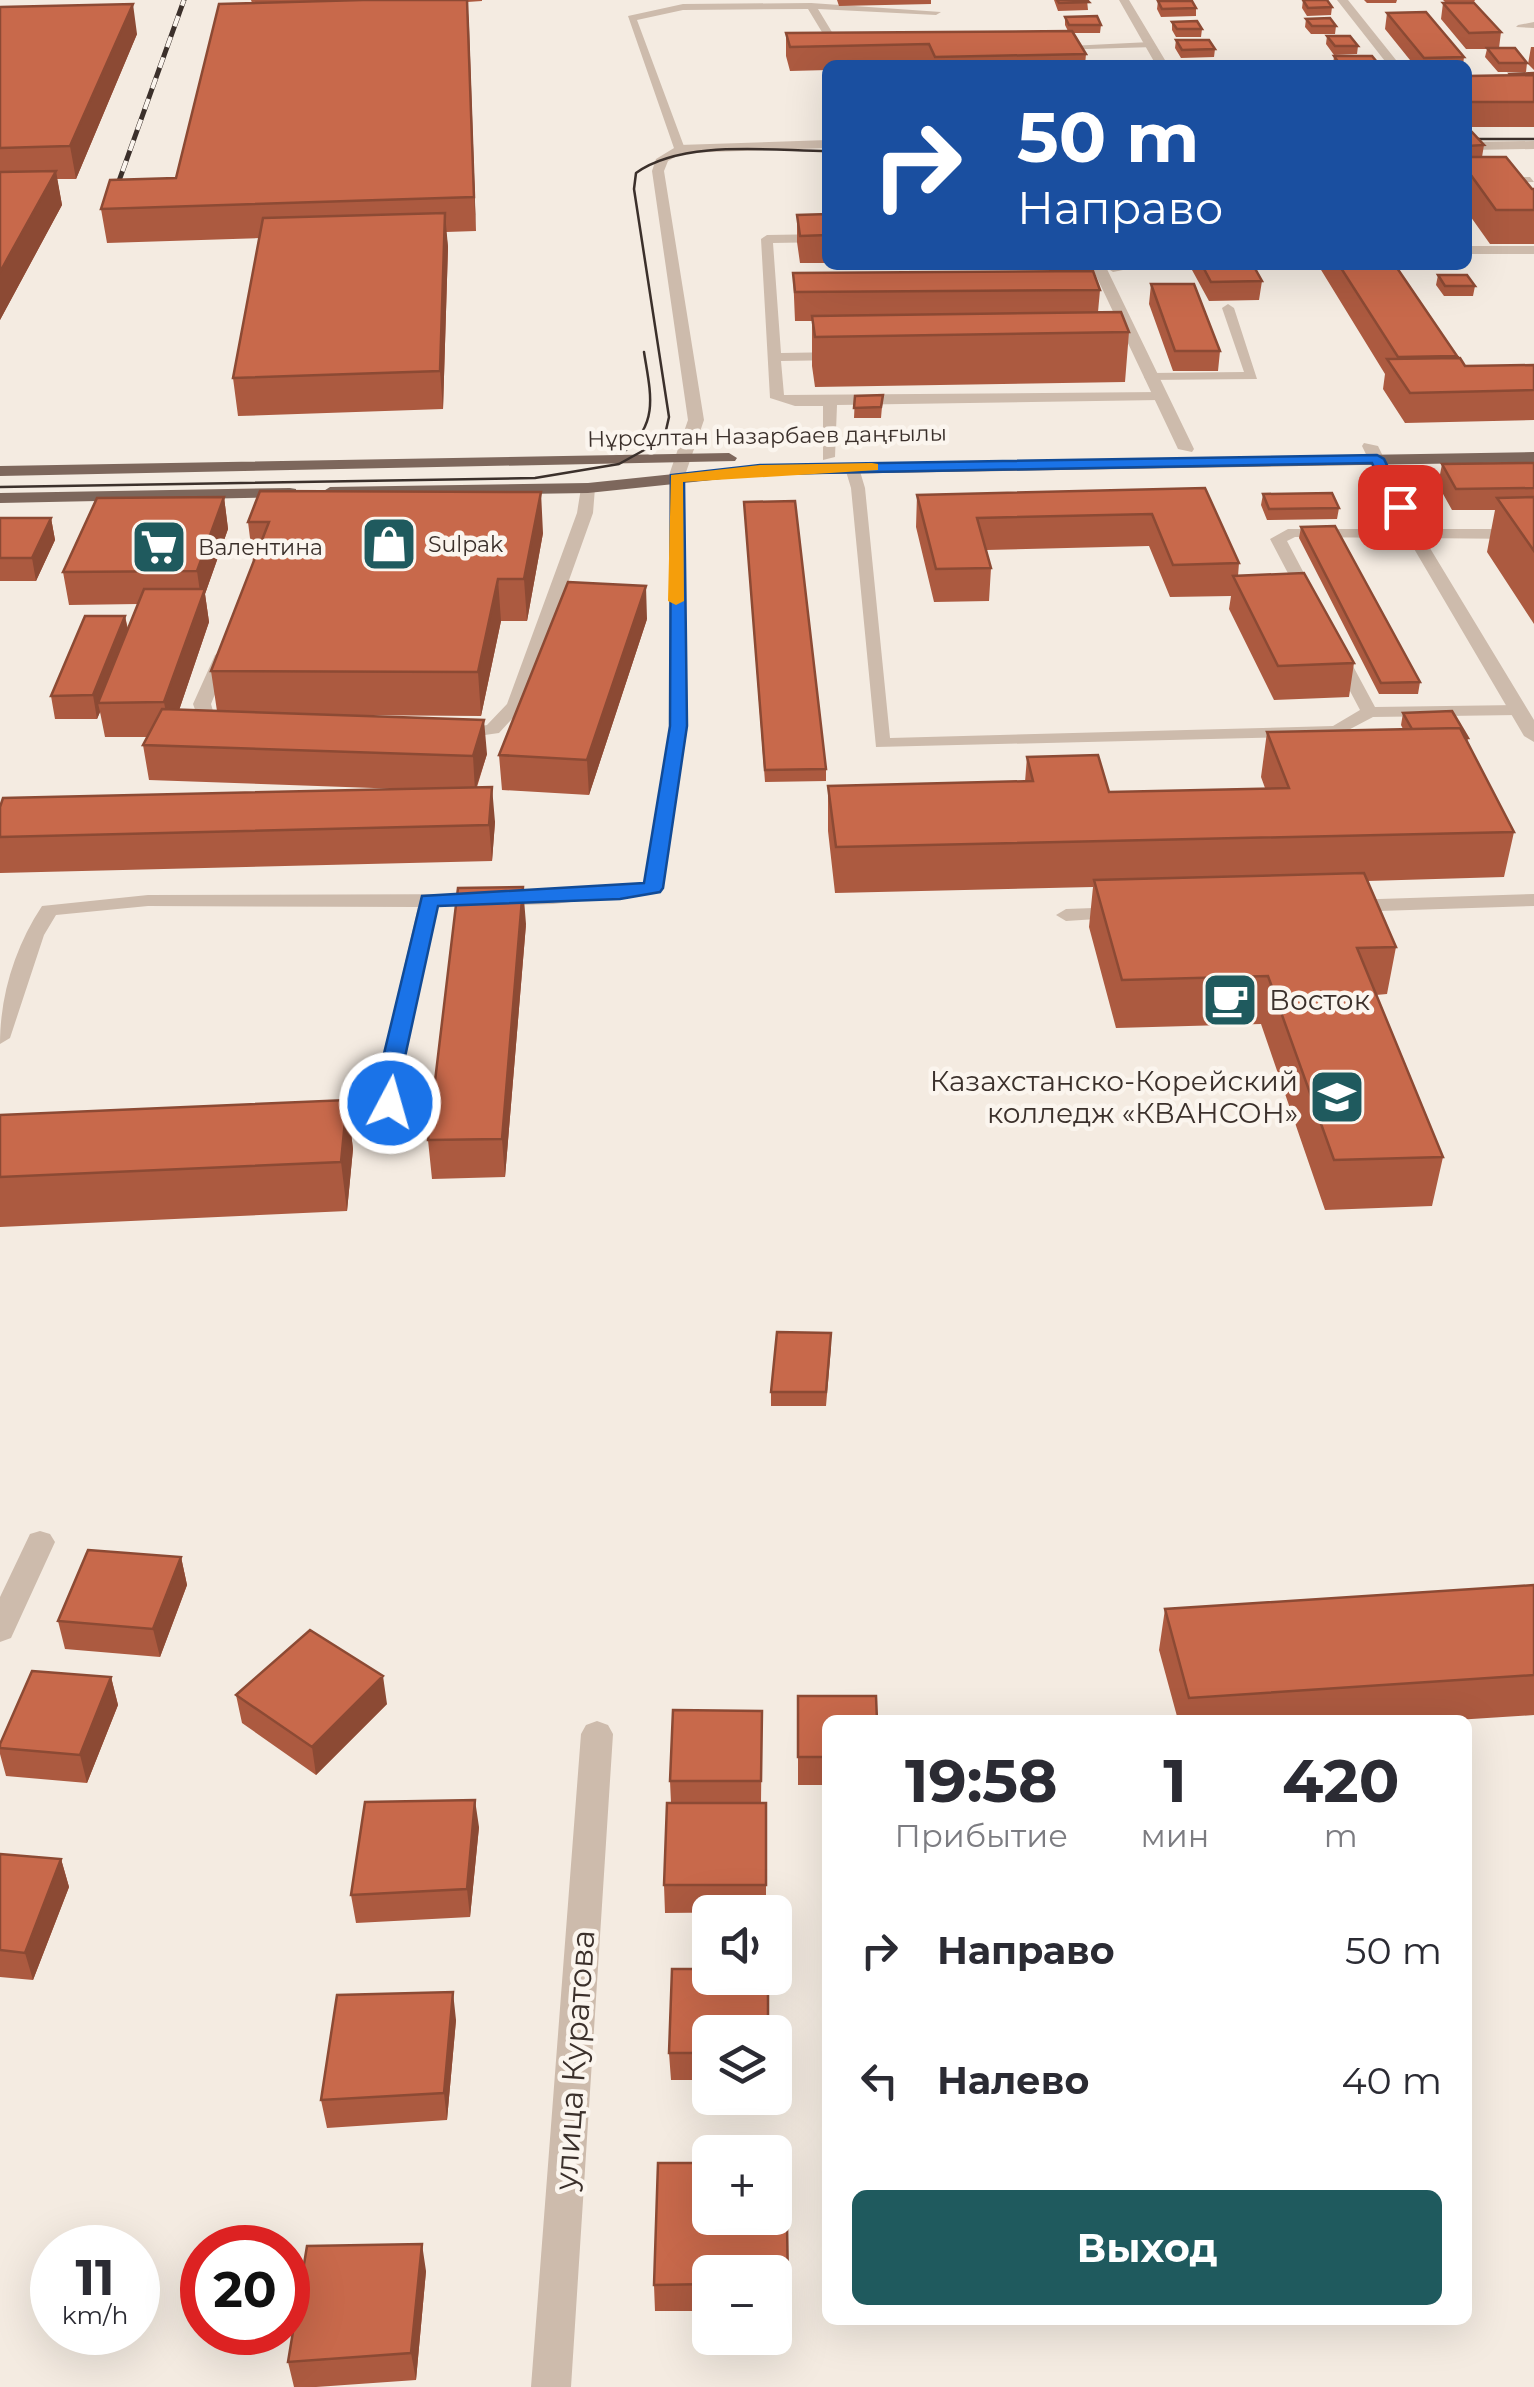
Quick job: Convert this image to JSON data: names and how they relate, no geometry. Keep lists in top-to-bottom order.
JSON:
{
  "streets": {
    "main road": ["Нұрсұлтан Назарбаев даңғылы"],
    "street": ["улица Куратова"]
  },
  "places": {
    "shop": ["Sulpak"],
    "supermarket": ["Валентина"],
    "cafe": ["Восток"],
    "school or university": ["Казахстанско-Корейский колледж «КВАНСОН»"]
  },
  "page": {
    "turn": ["50 m", "Направо"],
    "eta": [
      "19:58",
      "Прибытие",
      "1",
      "мин",
      "420",
      "m"
    ],
    "list": [
      {
        "name": "Направо",
        "value": "50 m"
      },
      {
        "name": "Налево",
        "value": "40 m"
      }
    ],
    "map_buttons": ["+", "−"],
    "buttons": "Выход",
    "speed": "11 km/h",
    "limit": "20"
  }
}
